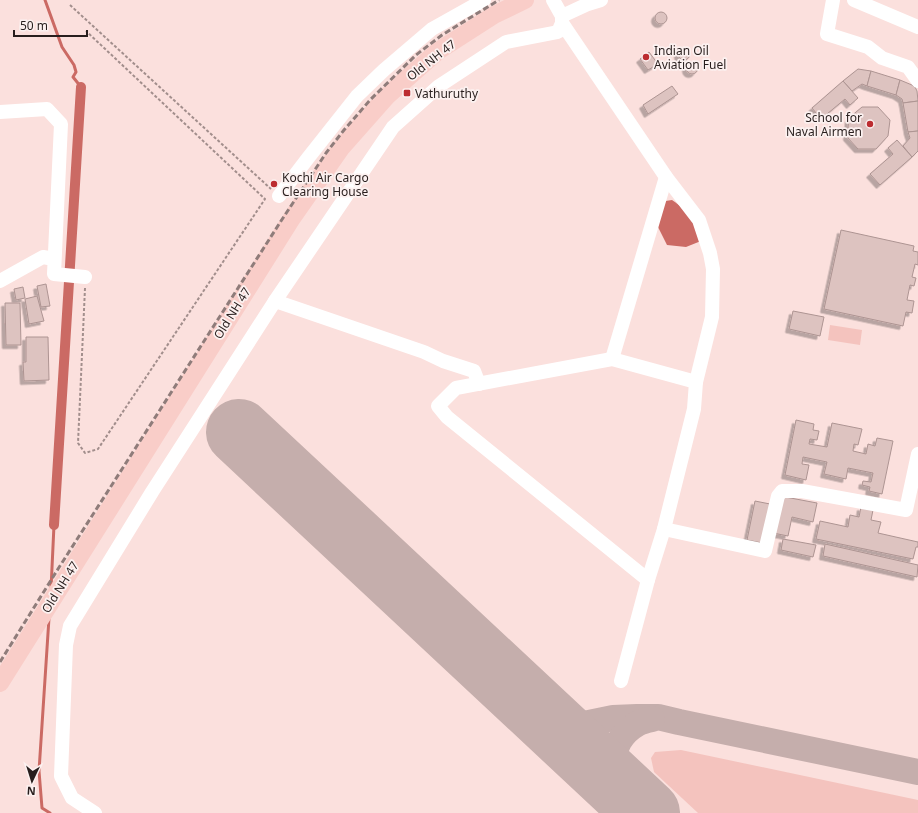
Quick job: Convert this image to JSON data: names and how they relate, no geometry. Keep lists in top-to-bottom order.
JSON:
{
  "streets": {
    "main road": ["Old NH 47"]
  },
  "places": {
    "other": ["Indian Oil Aviation Fuel", "School for Naval Airmen", "Kochi Air Cargo Clearing House"],
    "transit": ["Vathuruthy"]
  },
  "scale_bar": "50 m",
  "north": "bottom"
}
